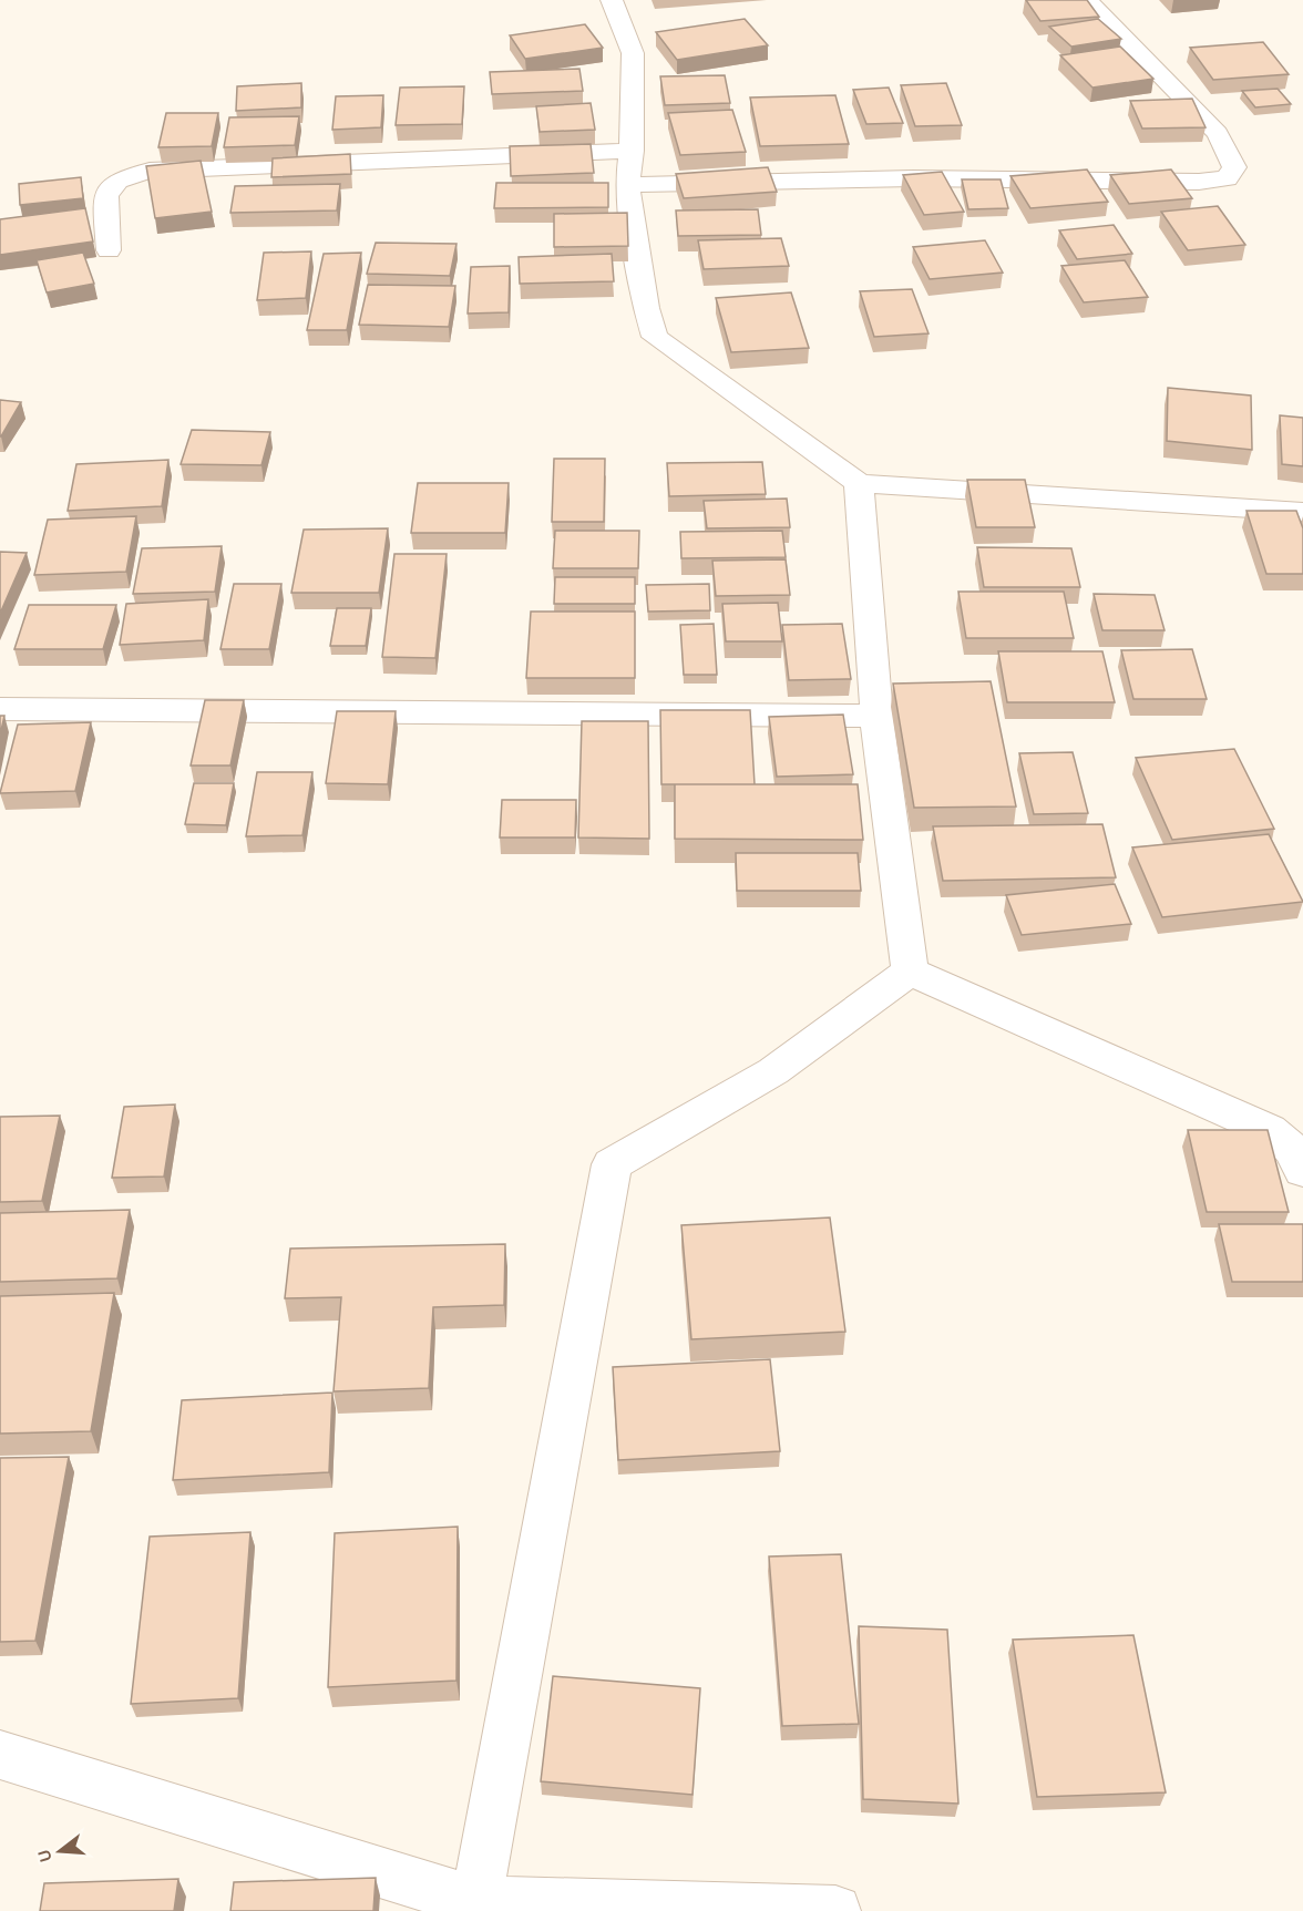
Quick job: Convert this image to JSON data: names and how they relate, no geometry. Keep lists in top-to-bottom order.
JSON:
{
  "north": "left"
}
